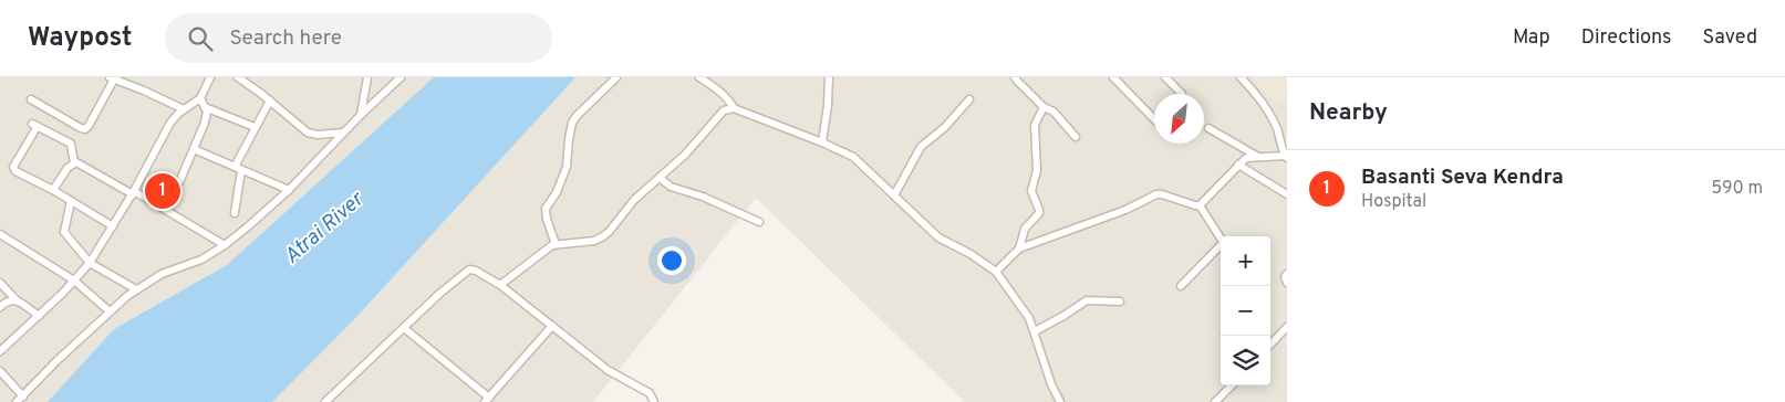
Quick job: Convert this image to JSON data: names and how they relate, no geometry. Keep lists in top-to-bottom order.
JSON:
{
  "water": ["Atrai River"],
  "north": "bottom left",
  "page": {
    "header": "Waypost",
    "search": "Search here",
    "nav": ["Map", "Directions", "Saved"],
    "heading": "Nearby",
    "list": [
      {
        "mark": "1",
        "name": "Basanti Seva Kendra",
        "note": "Hospital",
        "value": "590 m"
      }
    ],
    "pins": "1",
    "map_buttons": ["+", "−"]
  }
}
